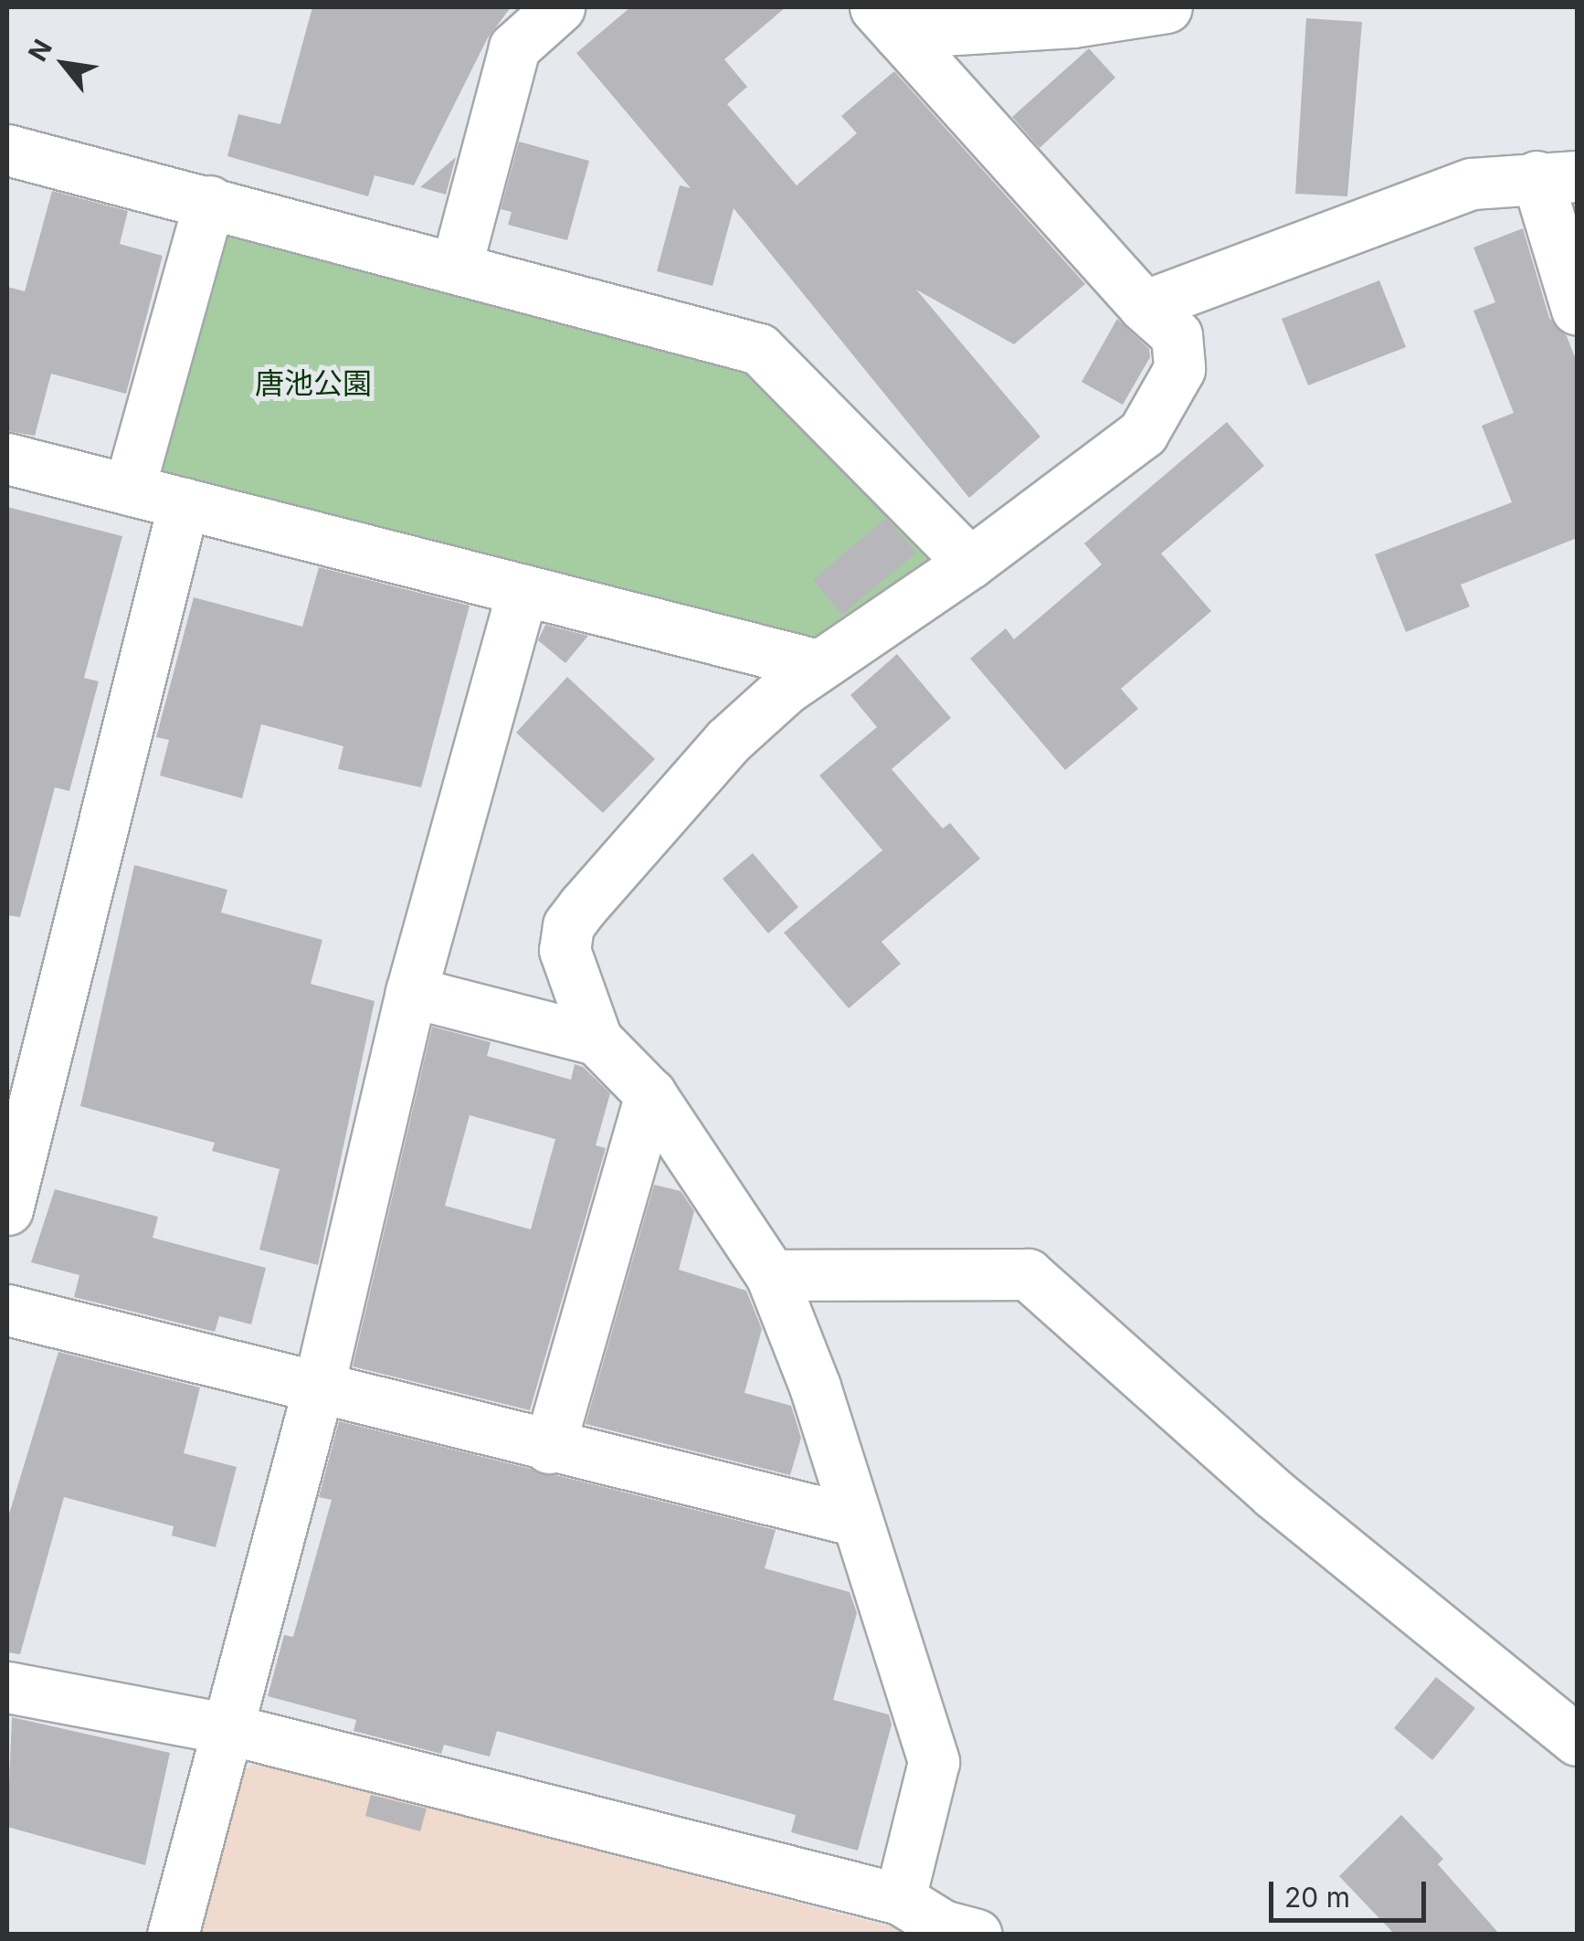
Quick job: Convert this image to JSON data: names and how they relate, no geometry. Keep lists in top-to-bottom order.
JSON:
{
  "parks": ["唐池公園"],
  "scale_bar": "20 m",
  "north": "top left"
}
